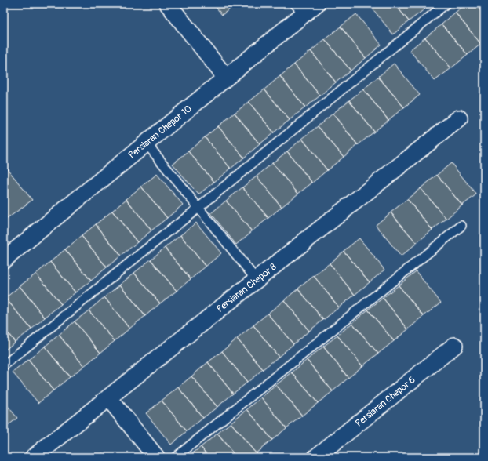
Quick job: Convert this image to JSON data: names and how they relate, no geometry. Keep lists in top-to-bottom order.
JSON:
{
  "streets": {
    "street": ["Persiaran Chepor 10", "Persiaran Chepor 8", "Persiaran Chepor 6"]
  }
}
